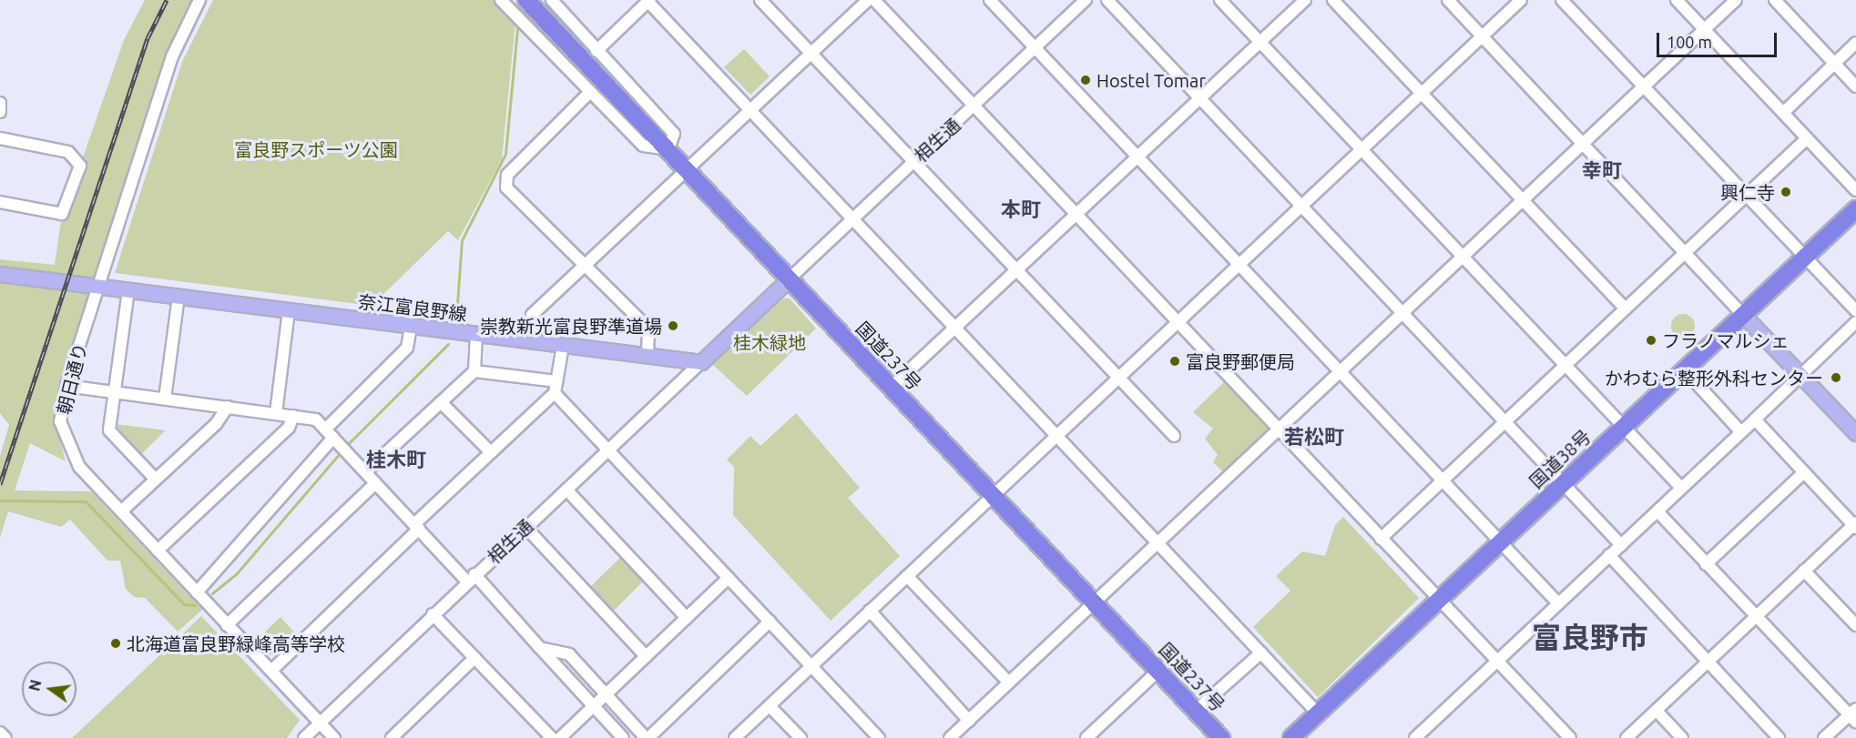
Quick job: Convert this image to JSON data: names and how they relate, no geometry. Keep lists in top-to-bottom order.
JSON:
{
  "streets": {
    "highway": ["国道237号", "国道38号"],
    "main road": ["奈江富良野線"],
    "street": ["相生通", "朝日通り"]
  },
  "crossings": [
    ["相生通", "奈江富良野線"],
    ["相生通", "国道237号"],
    ["相生通", "朝日通り"],
    ["奈江富良野線", "朝日通り"]
  ],
  "districts": [
    "幸町",
    "本町",
    "若松町",
    "桂木町",
    "富良野市"
  ],
  "parks": ["富良野スポーツ公園", "桂木緑地"],
  "places": [
    "Hostel Tomar",
    "興仁寺",
    "崇教新光富良野準道場",
    "フラノマルシェ",
    "富良野郵便局",
    "かわむら整形外科センター",
    "北海道富良野緑峰高等学校"
  ],
  "scale_bar": "100 m",
  "north": "left"
}
